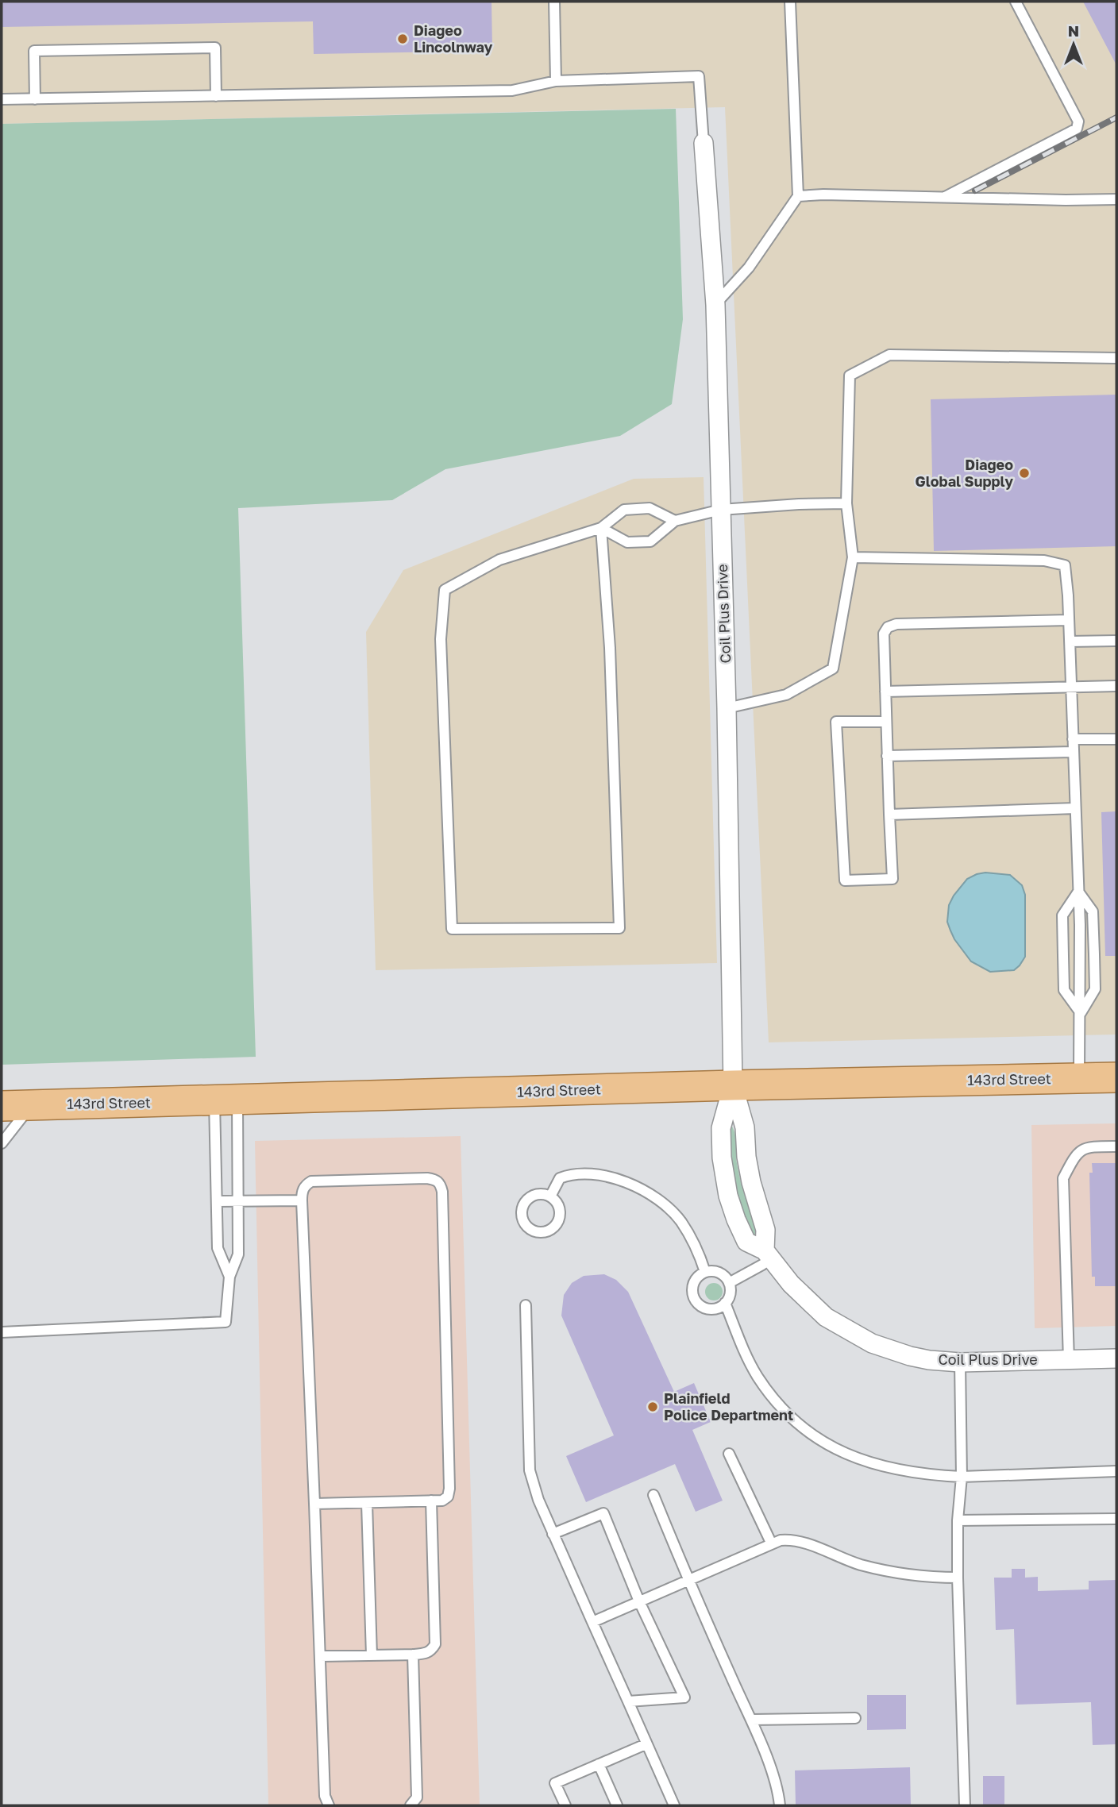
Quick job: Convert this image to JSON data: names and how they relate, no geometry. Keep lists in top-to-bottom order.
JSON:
{
  "streets": {
    "main road": ["143rd Street"],
    "street": ["Coil Plus Drive"]
  },
  "crossings": [
    ["Coil Plus Drive", "143rd Street"]
  ],
  "places": ["Diageo Lincolnway", "Diageo Global Supply", "Plainfield Police Department"],
  "north": "top"
}
